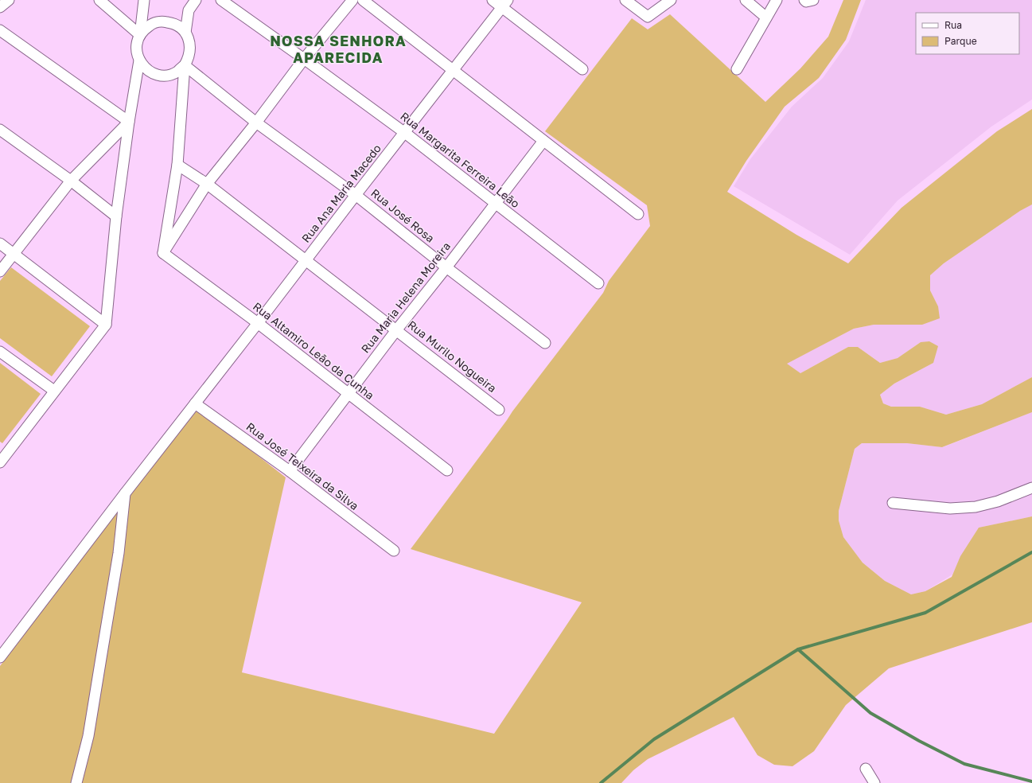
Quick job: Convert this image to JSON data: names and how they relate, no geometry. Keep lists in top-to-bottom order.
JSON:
{
  "streets": {
    "street": [
      "Rua Margarita Ferreira Leão",
      "Rua Ana Maria Macedo",
      "Rua José Rosa",
      "Rua Maria Helena Moreira",
      "Rua Altamiro Leão da Cunha",
      "Rua Murilo Nogueira",
      "Rua José Teixeira da Silva"
    ]
  },
  "crossings": [
    ["Rua Margarita Ferreira Leão", "Rua Ana Maria Macedo"],
    ["Rua Margarita Ferreira Leão", "Rua Maria Helena Moreira"],
    ["Rua Ana Maria Macedo", "Rua José Rosa"],
    ["Rua Ana Maria Macedo", "Rua Altamiro Leão da Cunha"],
    ["Rua Ana Maria Macedo", "Rua Murilo Nogueira"],
    ["Rua Ana Maria Macedo", "Rua José Teixeira da Silva"],
    ["Rua José Rosa", "Rua Maria Helena Moreira"],
    ["Rua Maria Helena Moreira", "Rua Altamiro Leão da Cunha"],
    ["Rua Maria Helena Moreira", "Rua Murilo Nogueira"],
    ["Rua Maria Helena Moreira", "Rua José Teixeira da Silva"]
  ],
  "districts": ["NOSSA SENHORA APARECIDA"],
  "legend": ["Rua", "Parque"]
}
